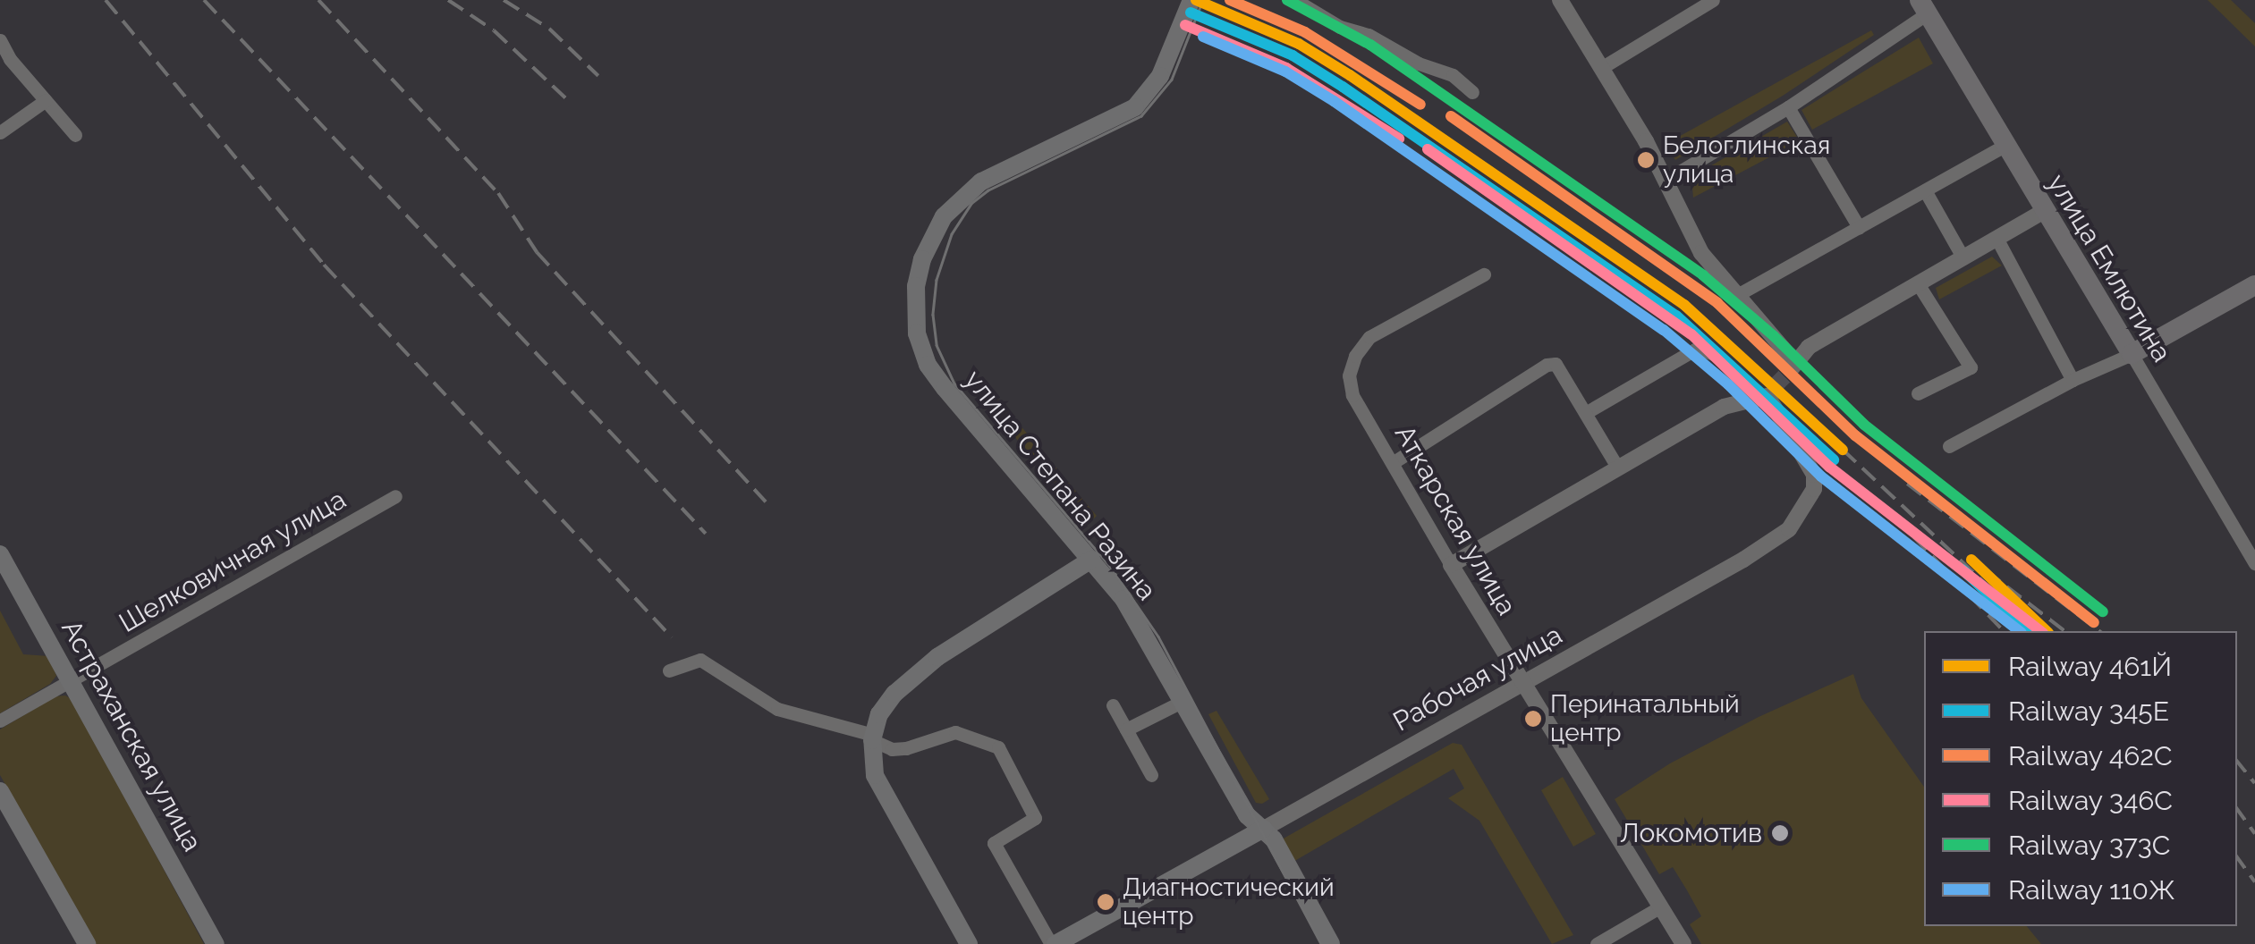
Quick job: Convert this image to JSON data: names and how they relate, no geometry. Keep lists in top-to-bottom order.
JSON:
{
  "streets": {
    "main road": [
      "улица Емлютина",
      "улица Степана Разина",
      "Рабочая улица",
      "Астраханская улица"
    ],
    "street": ["Аткарская улица", "Шелковичная улица"]
  },
  "crossings": [
    ["улица Степана Разина", "Рабочая улица"],
    ["Аткарская улица", "Рабочая улица"],
    ["Шелковичная улица", "Астраханская улица"]
  ],
  "places": [
    "Белоглинская улица",
    "Перинатальный центр",
    "Локомотив",
    "Диагностический центр"
  ],
  "lines": [
    "rail line 461Й",
    "rail line 462С",
    "rail line 373C",
    "rail line 345Е",
    "rail line 346С",
    "rail line 110Ж"
  ],
  "legend": [
    "Railway 461Й",
    "Railway 345Е",
    "Railway 462С",
    "Railway 346С",
    "Railway 373C",
    "Railway 110Ж"
  ]
}
